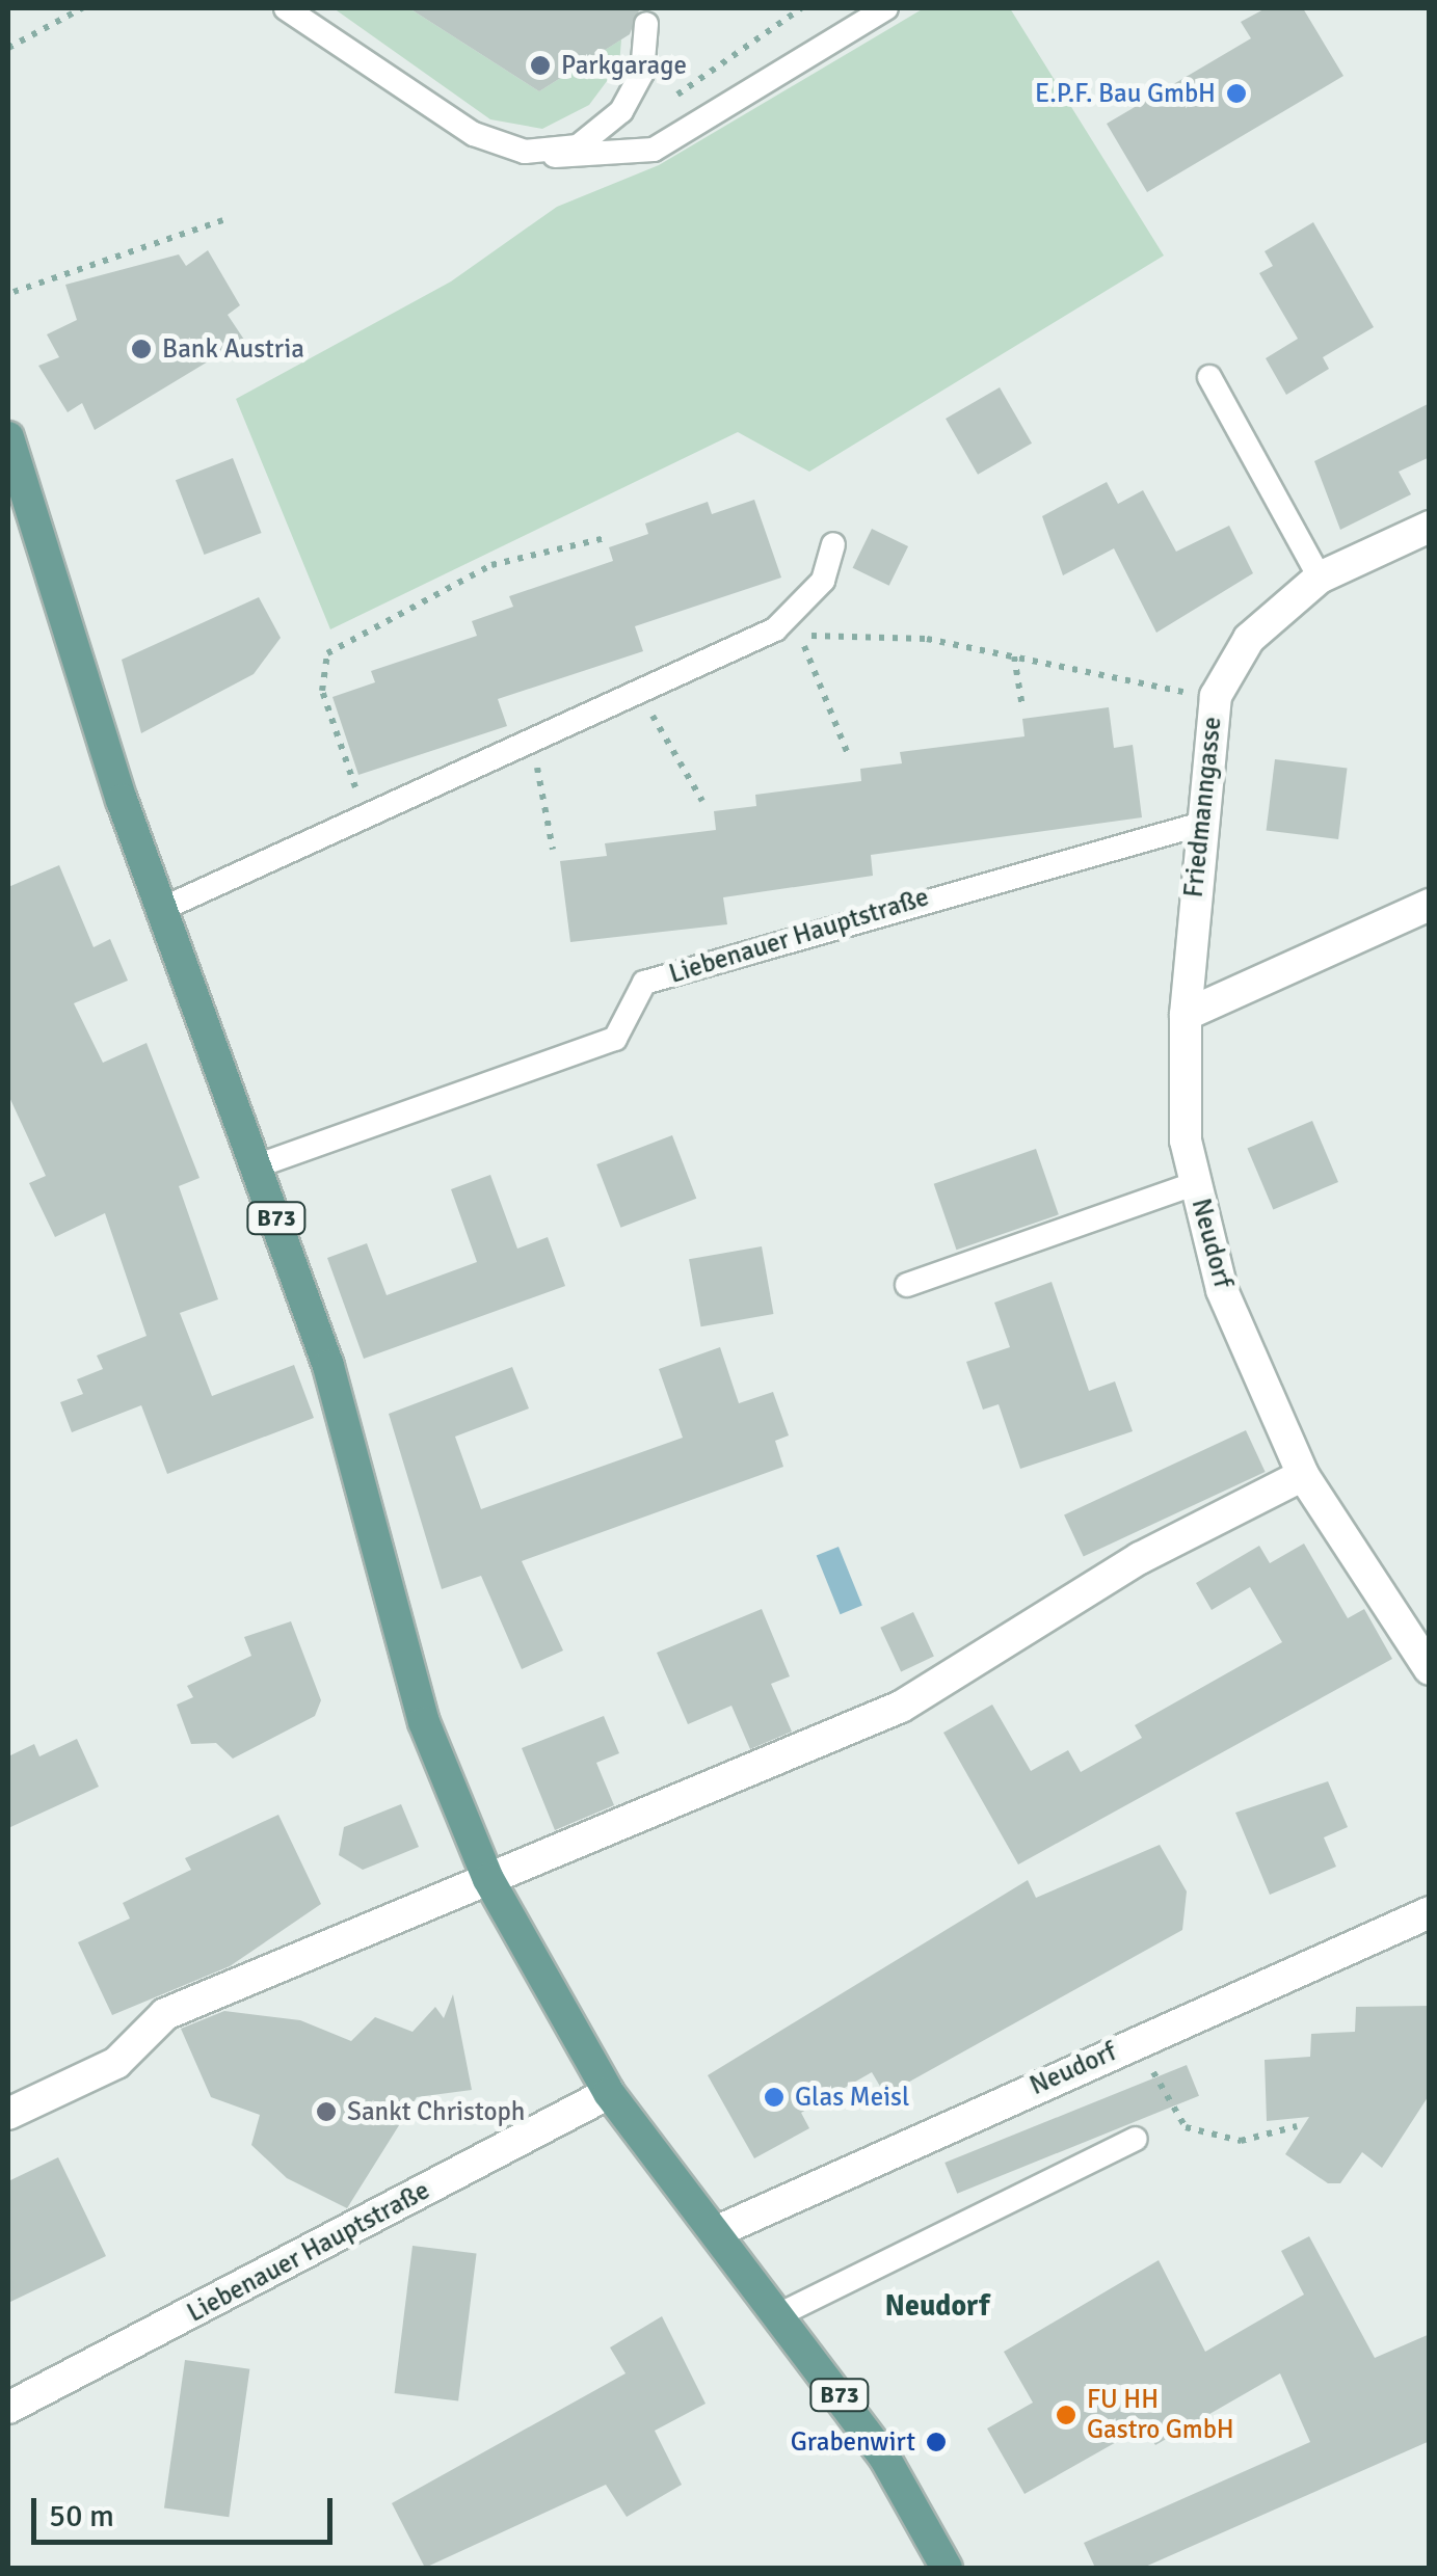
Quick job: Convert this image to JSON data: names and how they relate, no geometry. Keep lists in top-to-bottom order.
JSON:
{
  "streets": {
    "main road": ["B73"],
    "street": ["Friedmanngasse", "Liebenauer Hauptstraße", "Neudorf"]
  },
  "crossings": [
    ["Friedmanngasse", "Liebenauer Hauptstraße"],
    ["Friedmanngasse", "Neudorf"],
    ["Liebenauer Hauptstraße", "B73"],
    ["B73", "Neudorf"]
  ],
  "districts": ["Neudorf"],
  "places": [
    "Parkgarage",
    "E.P.F. Bau GmbH",
    "Bank Austria",
    "Glas Meisl",
    "Sankt Christoph",
    "FU HH Gastro GmbH",
    "Grabenwirt"
  ],
  "scale_bar": "50 m"
}
